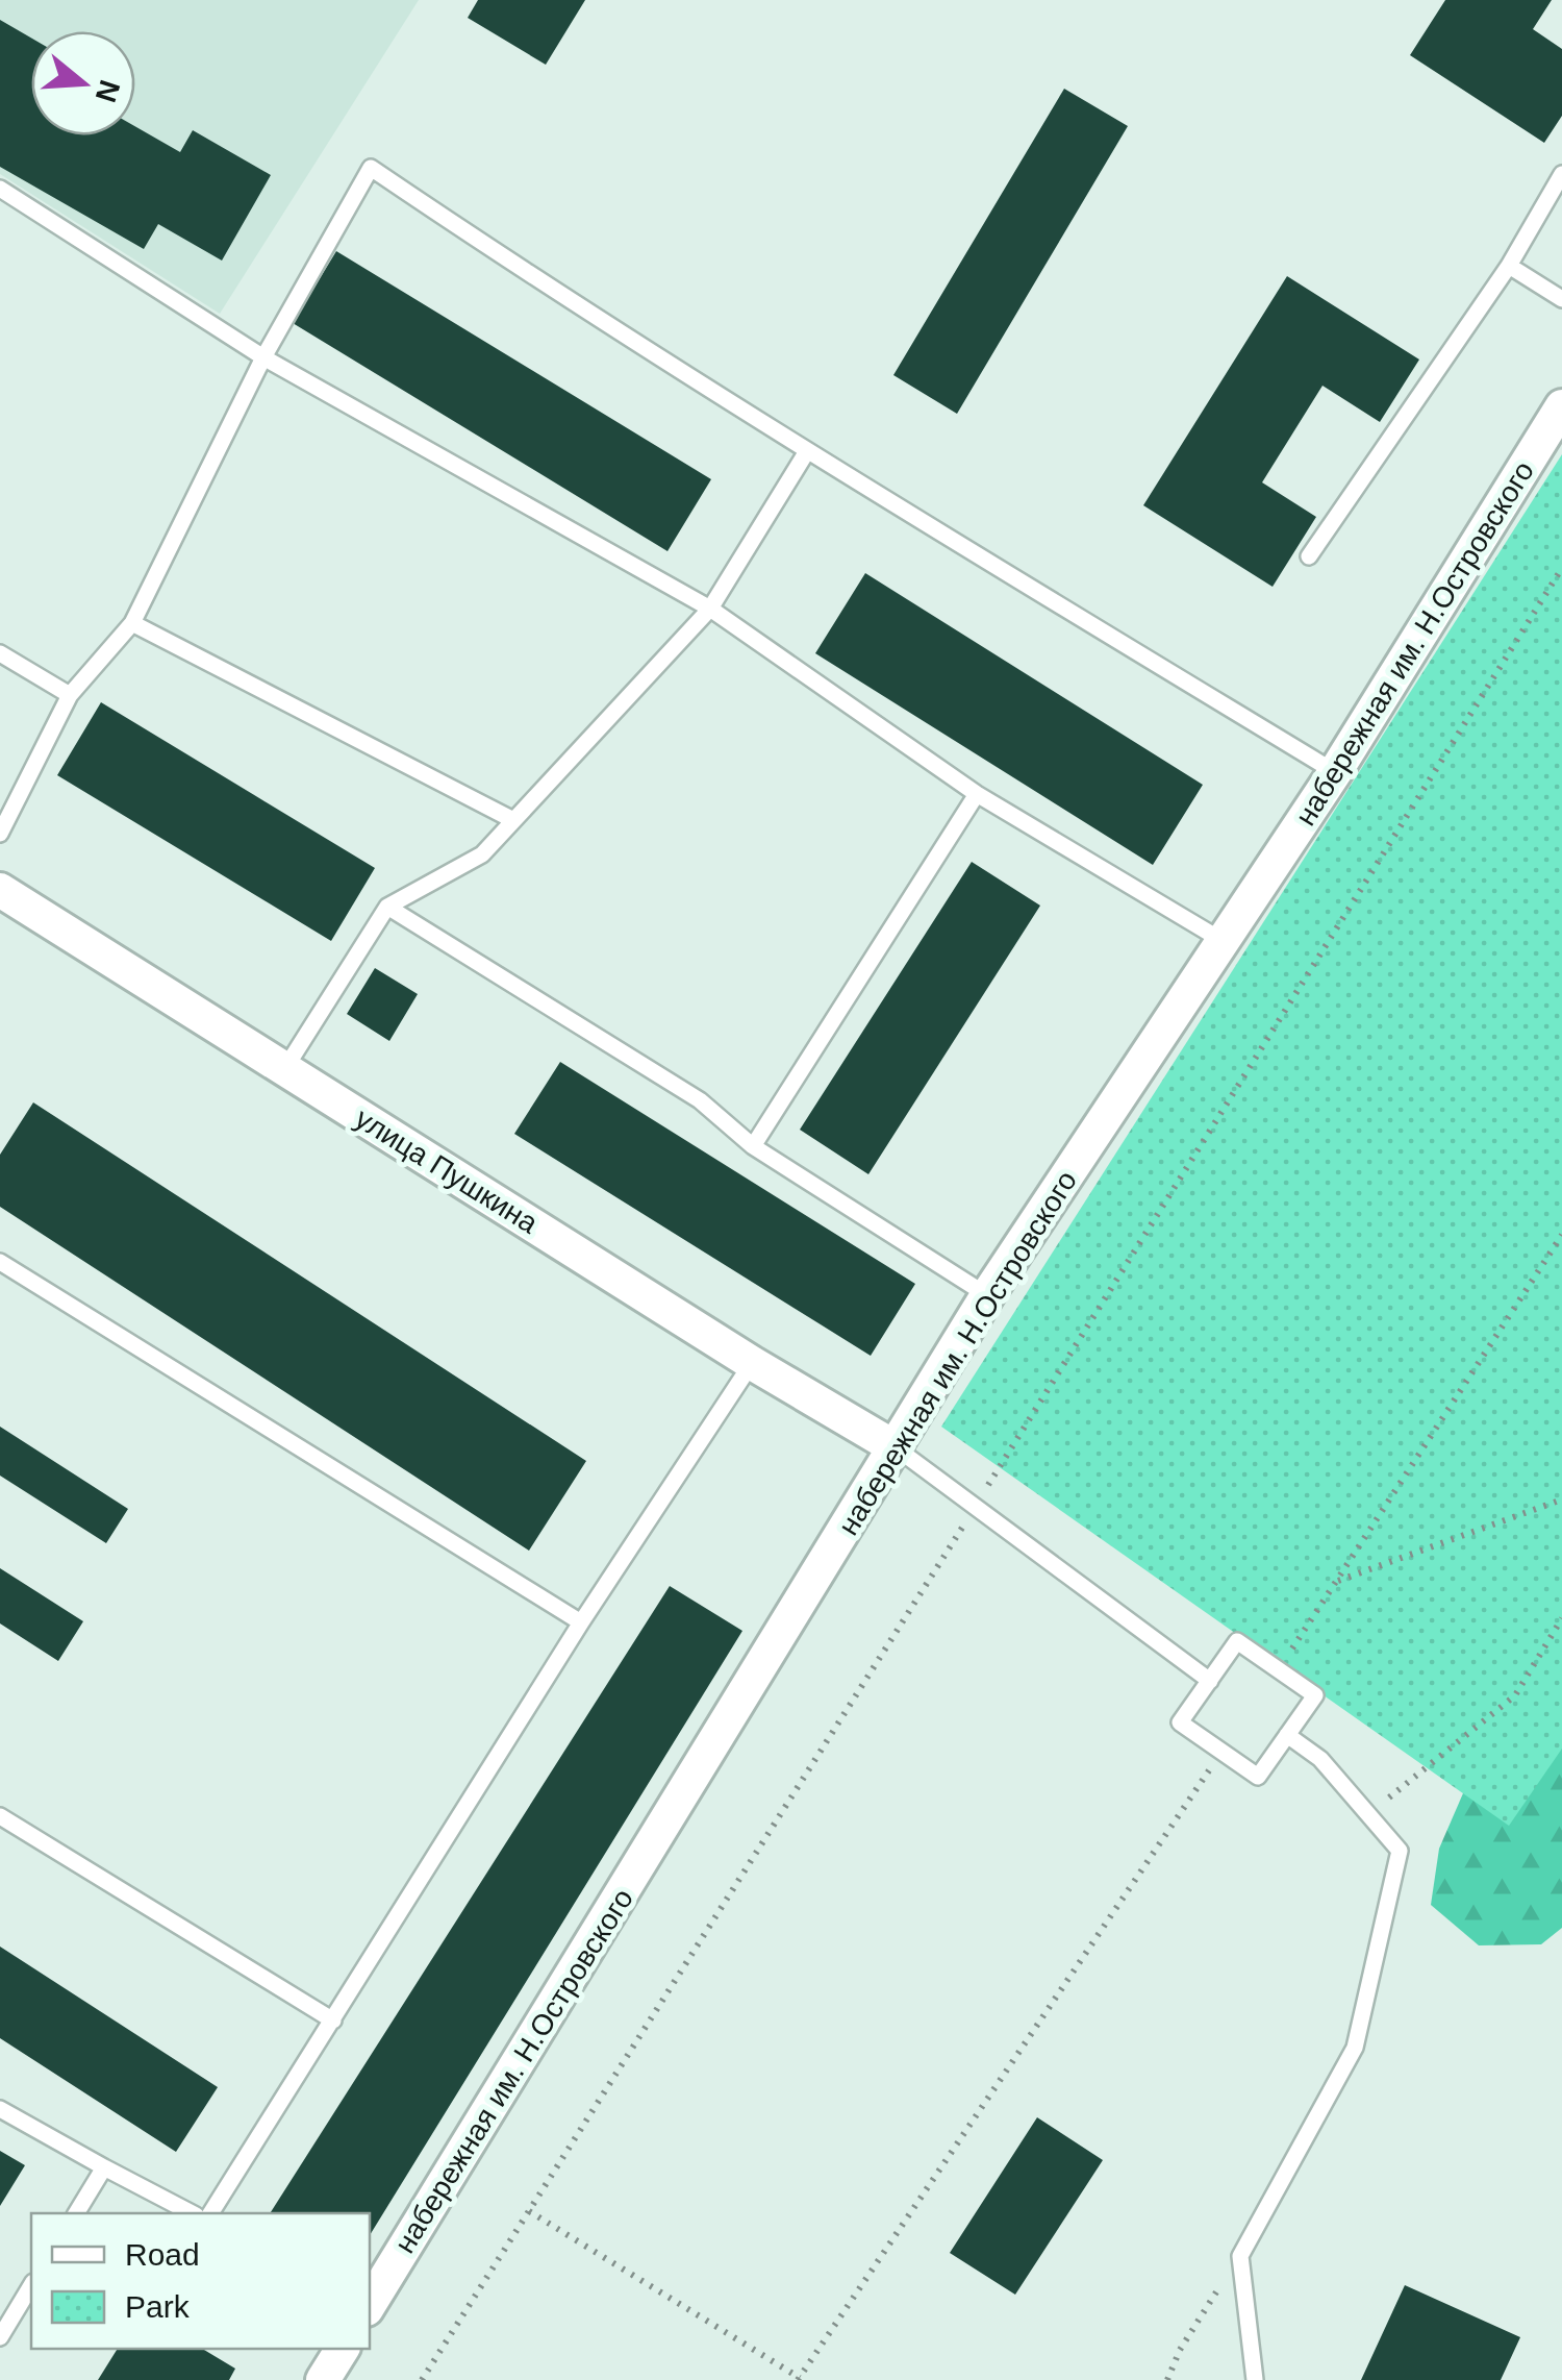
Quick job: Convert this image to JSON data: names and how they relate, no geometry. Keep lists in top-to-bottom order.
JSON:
{
  "streets": {
    "street": ["набережная им. Н.Островского", "улица Пушкина"]
  },
  "crossings": [
    ["набережная им. Н.Островского", "улица Пушкина"]
  ],
  "legend": ["Road", "Park"],
  "north": "right"
}
